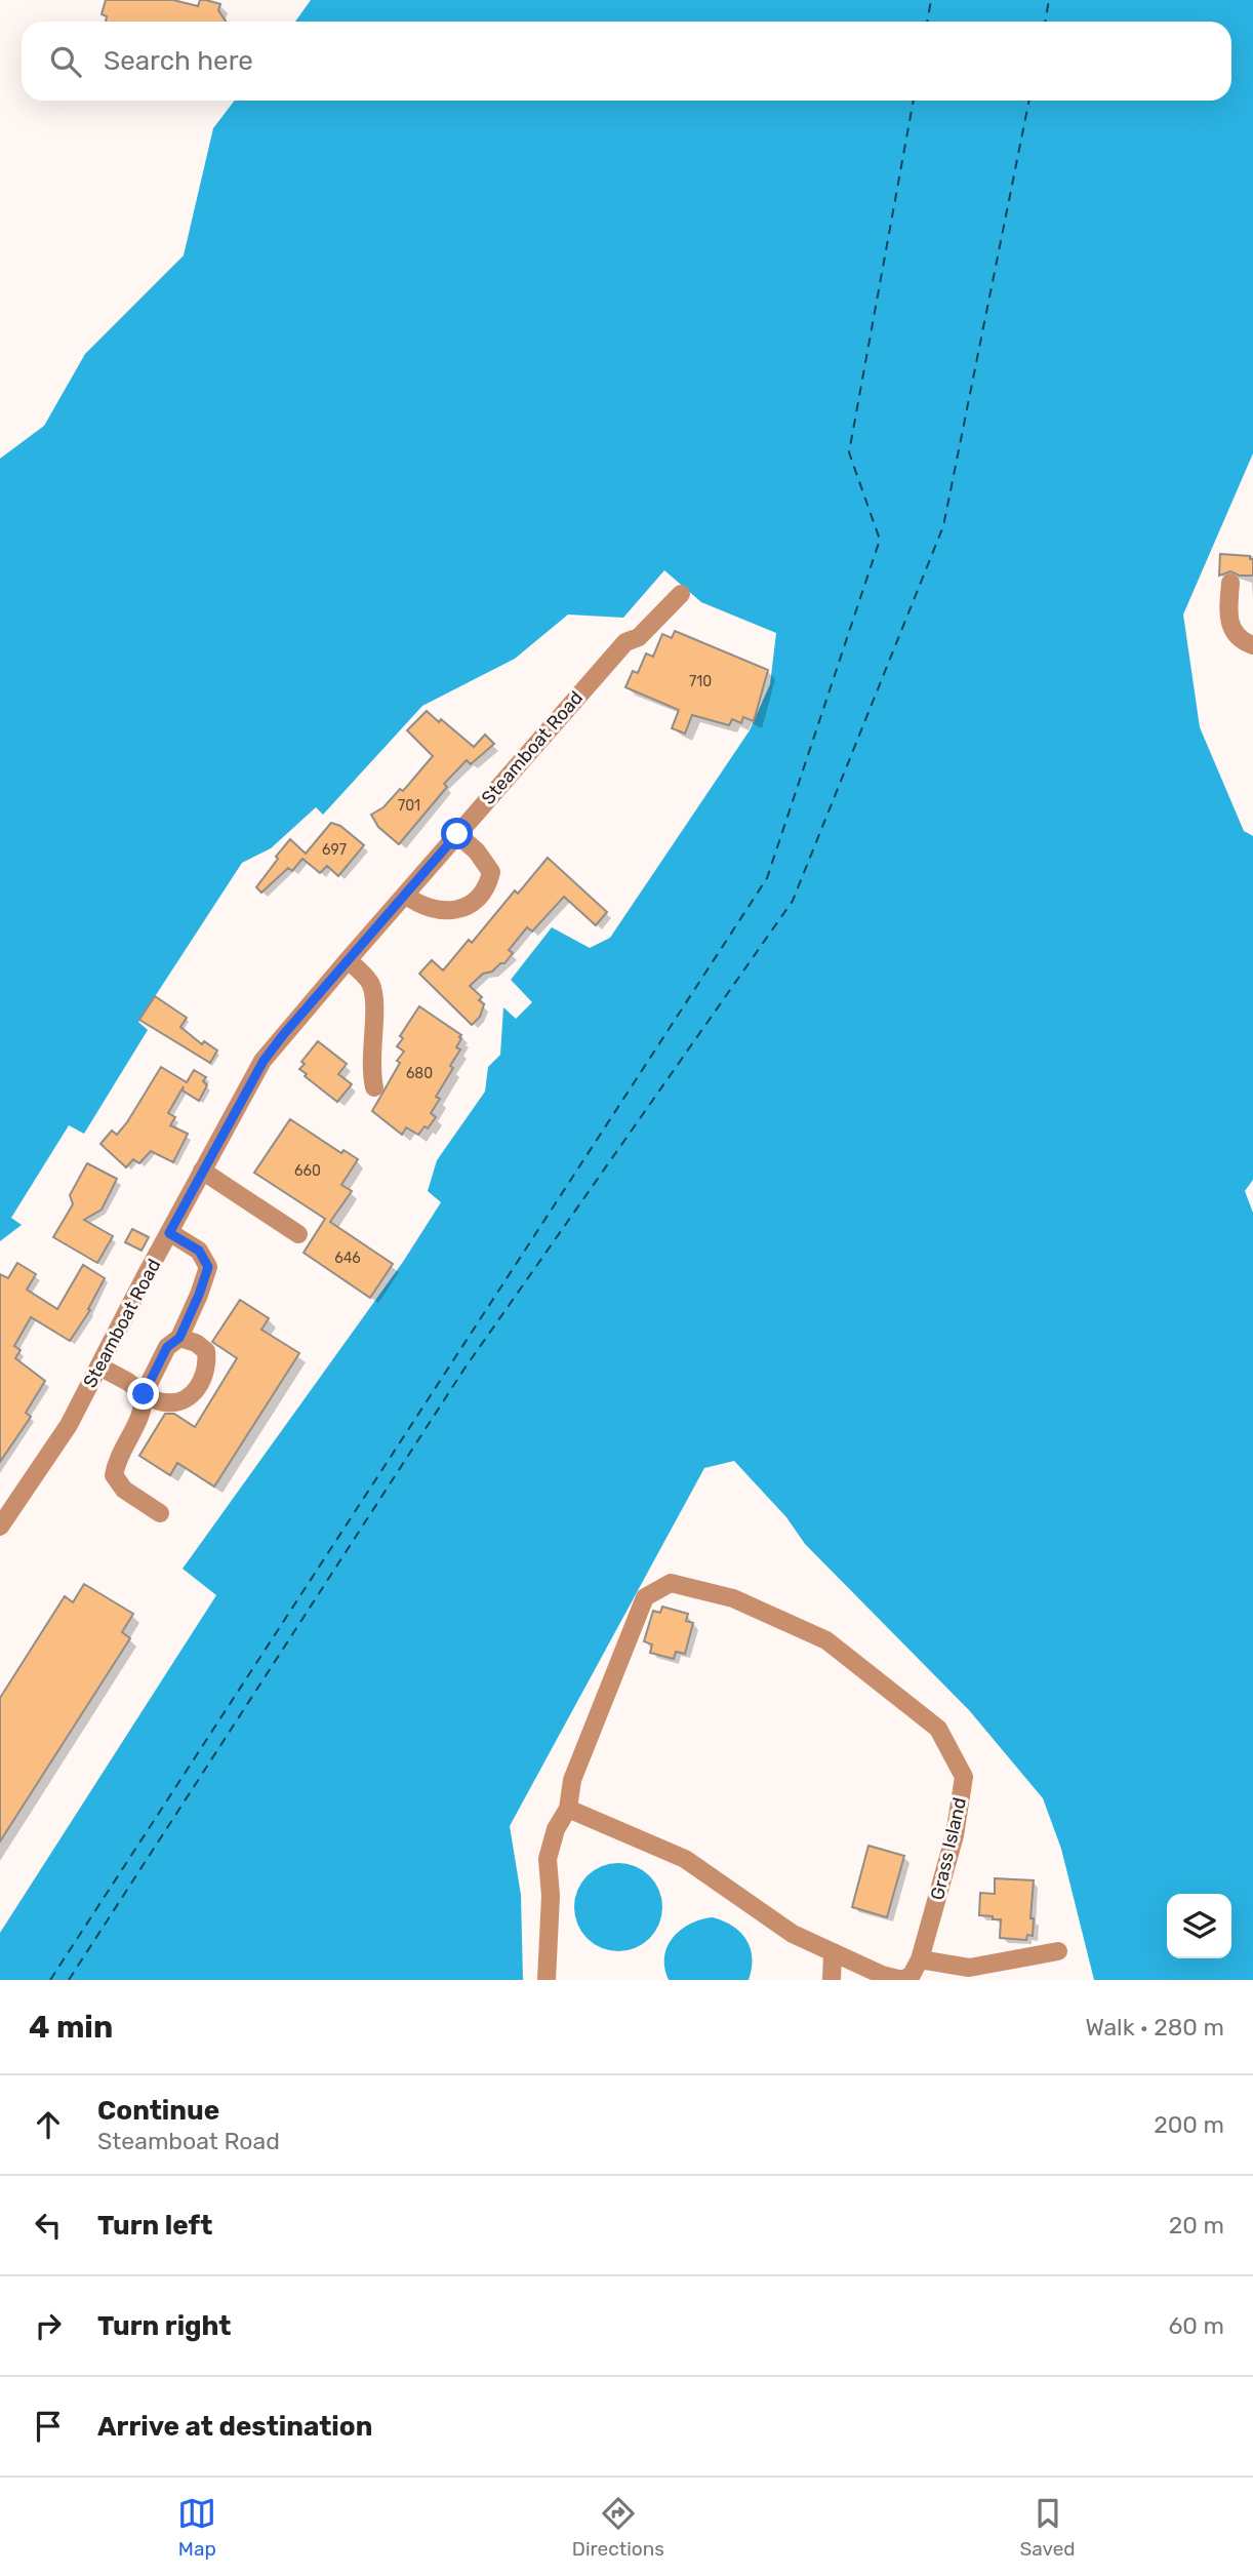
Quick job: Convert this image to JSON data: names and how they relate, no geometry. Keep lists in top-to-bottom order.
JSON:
{
  "streets": {
    "street": ["Steamboat Road", "Grass Island"]
  },
  "house_numbers": [
    "710",
    "701",
    "697",
    "680",
    "660",
    "646"
  ],
  "page": {
    "search": "Search here",
    "heading": ["4 min", "Walk · 280 m"],
    "list": [
      ["Continue", "Steamboat Road", "200 m"],
      ["Turn left", "20 m"],
      ["Turn right", "60 m"],
      "Arrive at destination"
    ],
    "nav": ["Map", "Directions", "Saved"]
  }
}
